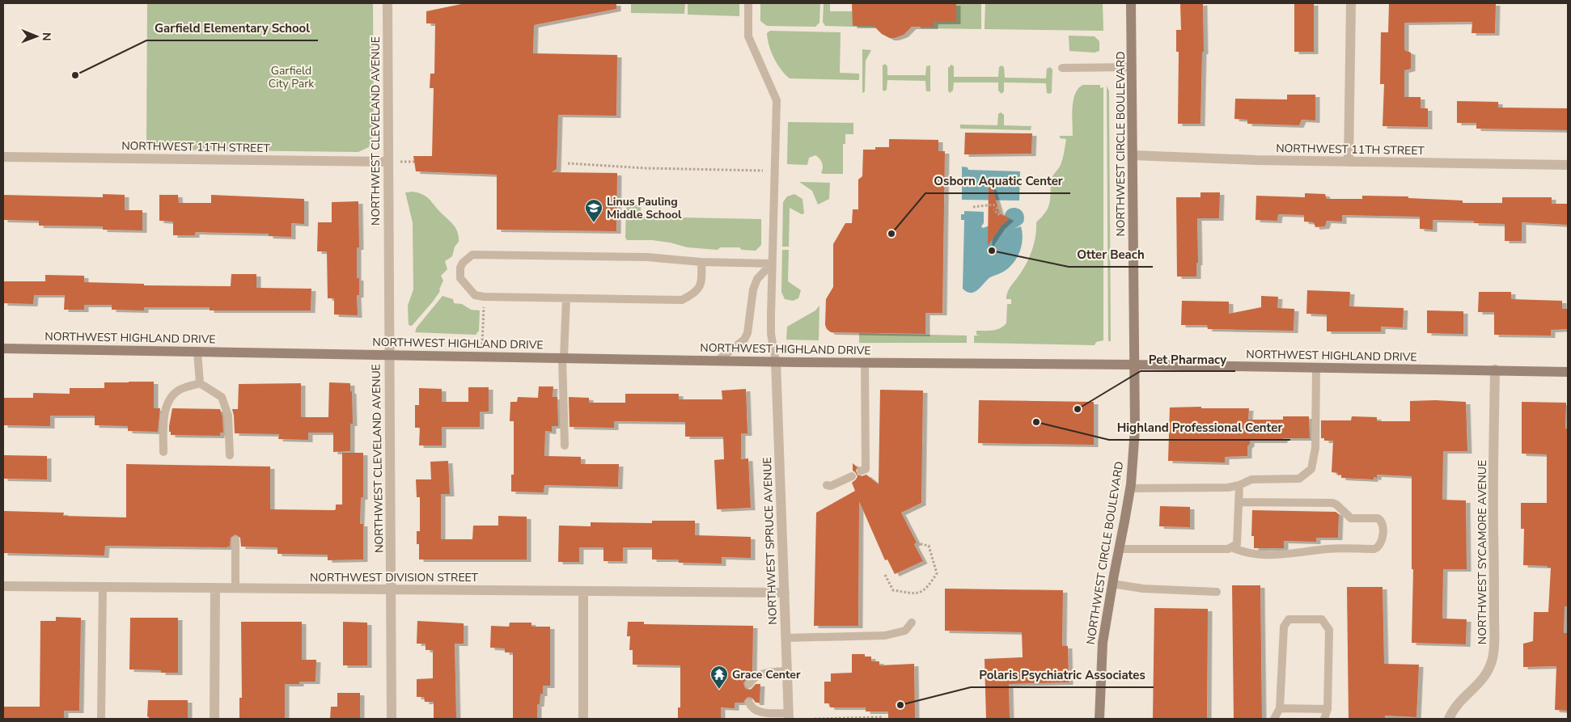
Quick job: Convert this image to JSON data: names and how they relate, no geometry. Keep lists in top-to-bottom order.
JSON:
{
  "streets": {
    "main road": ["NORTHWEST CIRCLE BOULEVARD", "NORTHWEST HIGHLAND DRIVE"],
    "street": [
      "NORTHWEST CLEVELAND AVENUE",
      "NORTHWEST 11TH STREET",
      "NORTHWEST SPRUCE AVENUE",
      "NORTHWEST SYCAMORE AVENUE",
      "NORTHWEST DIVISION STREET"
    ]
  },
  "crossings": [
    ["NORTHWEST CLEVELAND AVENUE", "NORTHWEST 11TH STREET"],
    ["NORTHWEST CLEVELAND AVENUE", "NORTHWEST HIGHLAND DRIVE"],
    ["NORTHWEST CLEVELAND AVENUE", "NORTHWEST DIVISION STREET"],
    ["NORTHWEST CIRCLE BOULEVARD", "NORTHWEST 11TH STREET"],
    ["NORTHWEST CIRCLE BOULEVARD", "NORTHWEST HIGHLAND DRIVE"],
    ["NORTHWEST HIGHLAND DRIVE", "NORTHWEST SPRUCE AVENUE"],
    ["NORTHWEST HIGHLAND DRIVE", "NORTHWEST SYCAMORE AVENUE"],
    ["NORTHWEST SPRUCE AVENUE", "NORTHWEST DIVISION STREET"]
  ],
  "parks": ["Garfield City Park"],
  "places": {
    "other": [
      "Garfield Elementary School",
      "Osborn Aquatic Center",
      "Otter Beach",
      "Pet Pharmacy",
      "Highland Professional Center",
      "Polaris Psychiatric Associates"
    ],
    "school or university": ["Linus Pauling Middle School"],
    "temple": ["Grace Center"]
  },
  "north": "right"
}
